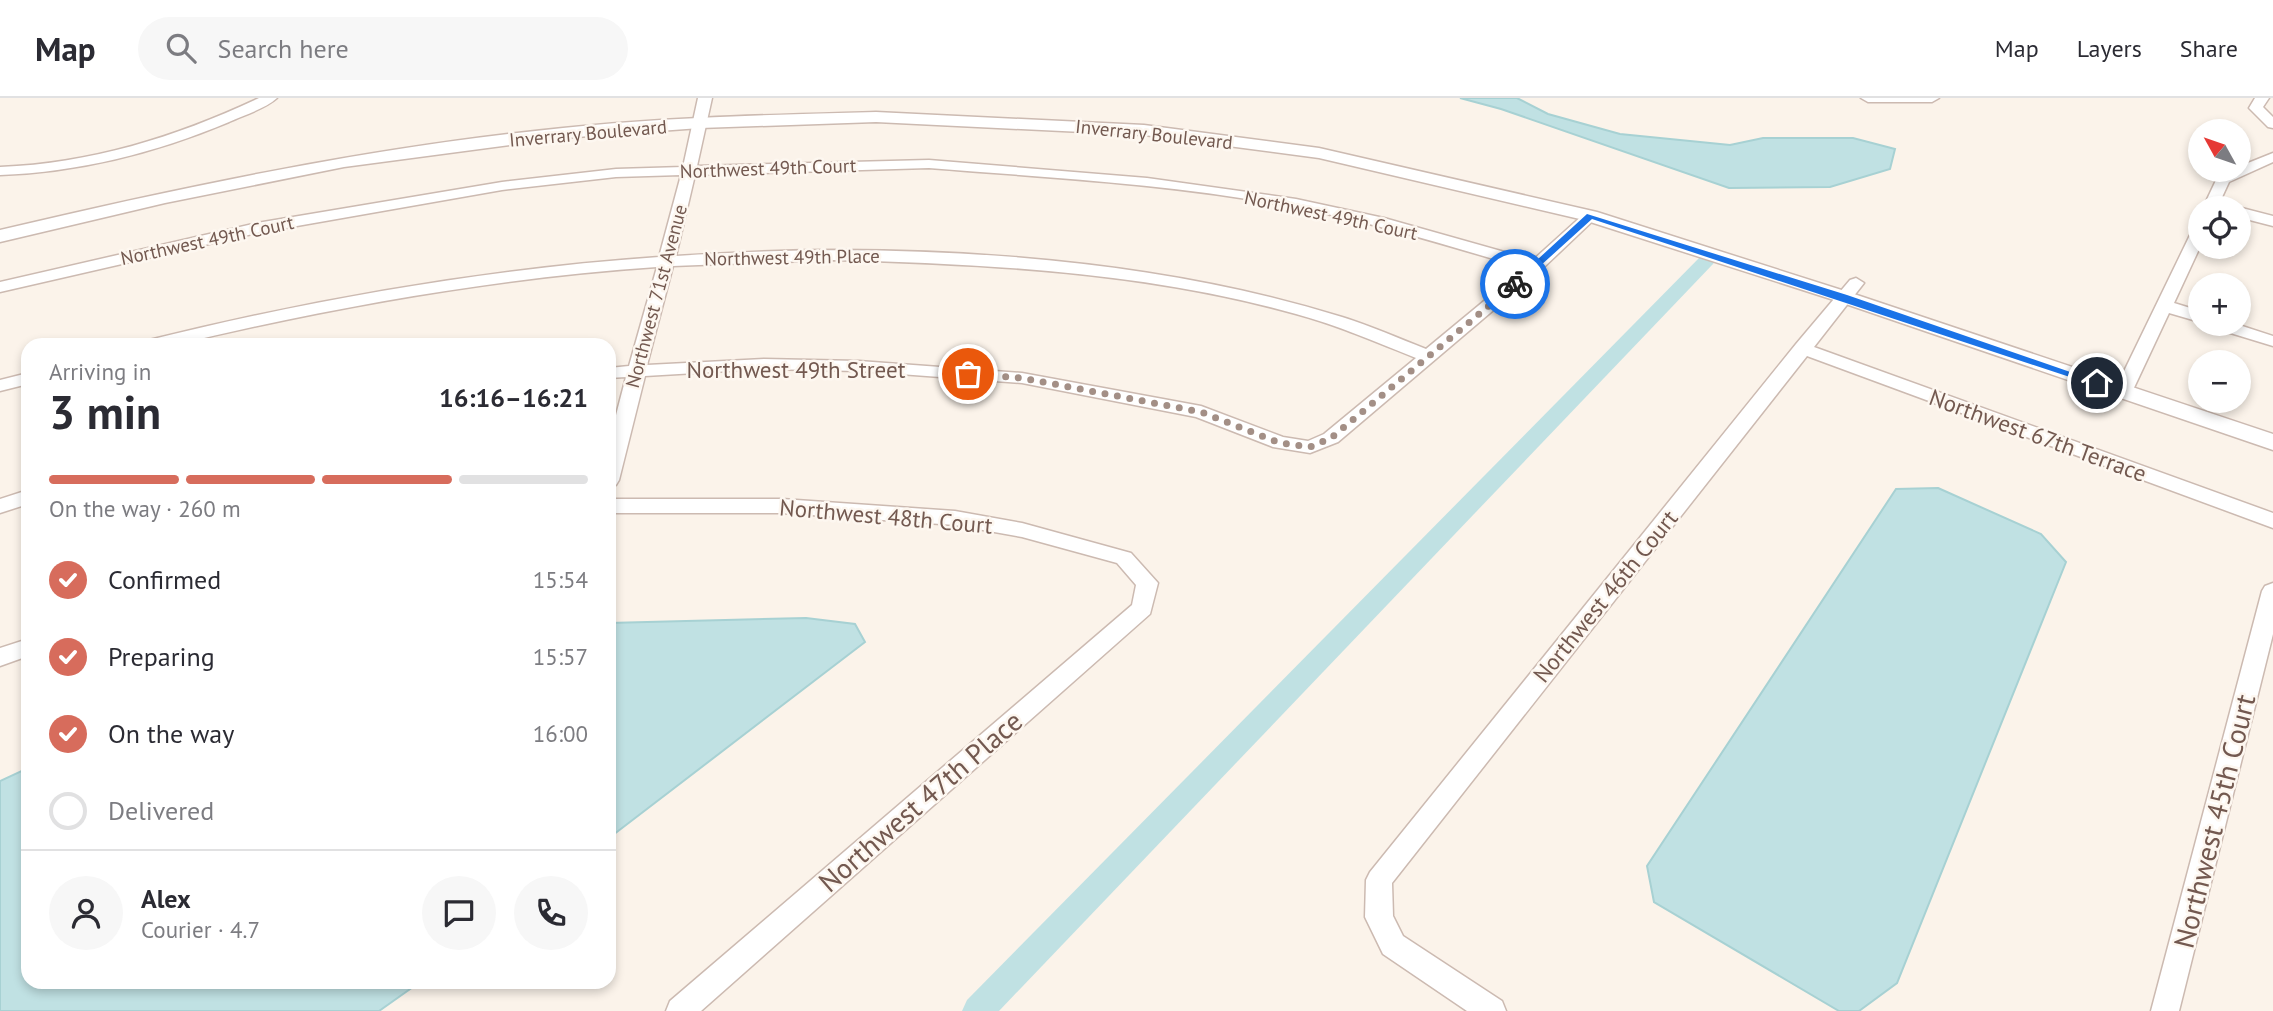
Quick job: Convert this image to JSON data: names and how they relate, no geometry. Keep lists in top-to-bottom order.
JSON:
{
  "streets": {
    "street": [
      "Inverrary Boulevard",
      "Northwest 49th Court",
      "Northwest 49th Place",
      "Northwest 71st Avenue",
      "Northwest 49th Street",
      "Northwest 67th Terrace",
      "Northwest 48th Court",
      "Northwest 46th Court",
      "Northwest 47th Place",
      "Northwest 45th Court"
    ]
  },
  "crossings": [
    ["Inverrary Boulevard", "Northwest 71st Avenue"],
    ["Inverrary Boulevard", "Northwest 46th Court"],
    ["Northwest 49th Court", "Northwest 71st Avenue"],
    ["Northwest 49th Place", "Northwest 71st Avenue"],
    ["Northwest 49th Place", "Northwest 49th Street"],
    ["Northwest 71st Avenue", "Northwest 49th Street"],
    ["Northwest 67th Terrace", "Northwest 46th Court"],
    ["Northwest 48th Court", "Northwest 47th Place"]
  ],
  "north": "top left",
  "page": {
    "header": "Map",
    "search": "Search here",
    "nav": ["Map", "Layers", "Share"],
    "map_buttons": ["+", "−"],
    "heading": ["3 min", "Arriving in", "16:16–16:21"],
    "panel": ["Alex", "Courier · 4.7"],
    "bar": "On the way · 260 m",
    "list": [
      ["Confirmed", "15:54"],
      ["Preparing", "15:57"],
      ["On the way", "16:00"],
      "Delivered"
    ]
  }
}
